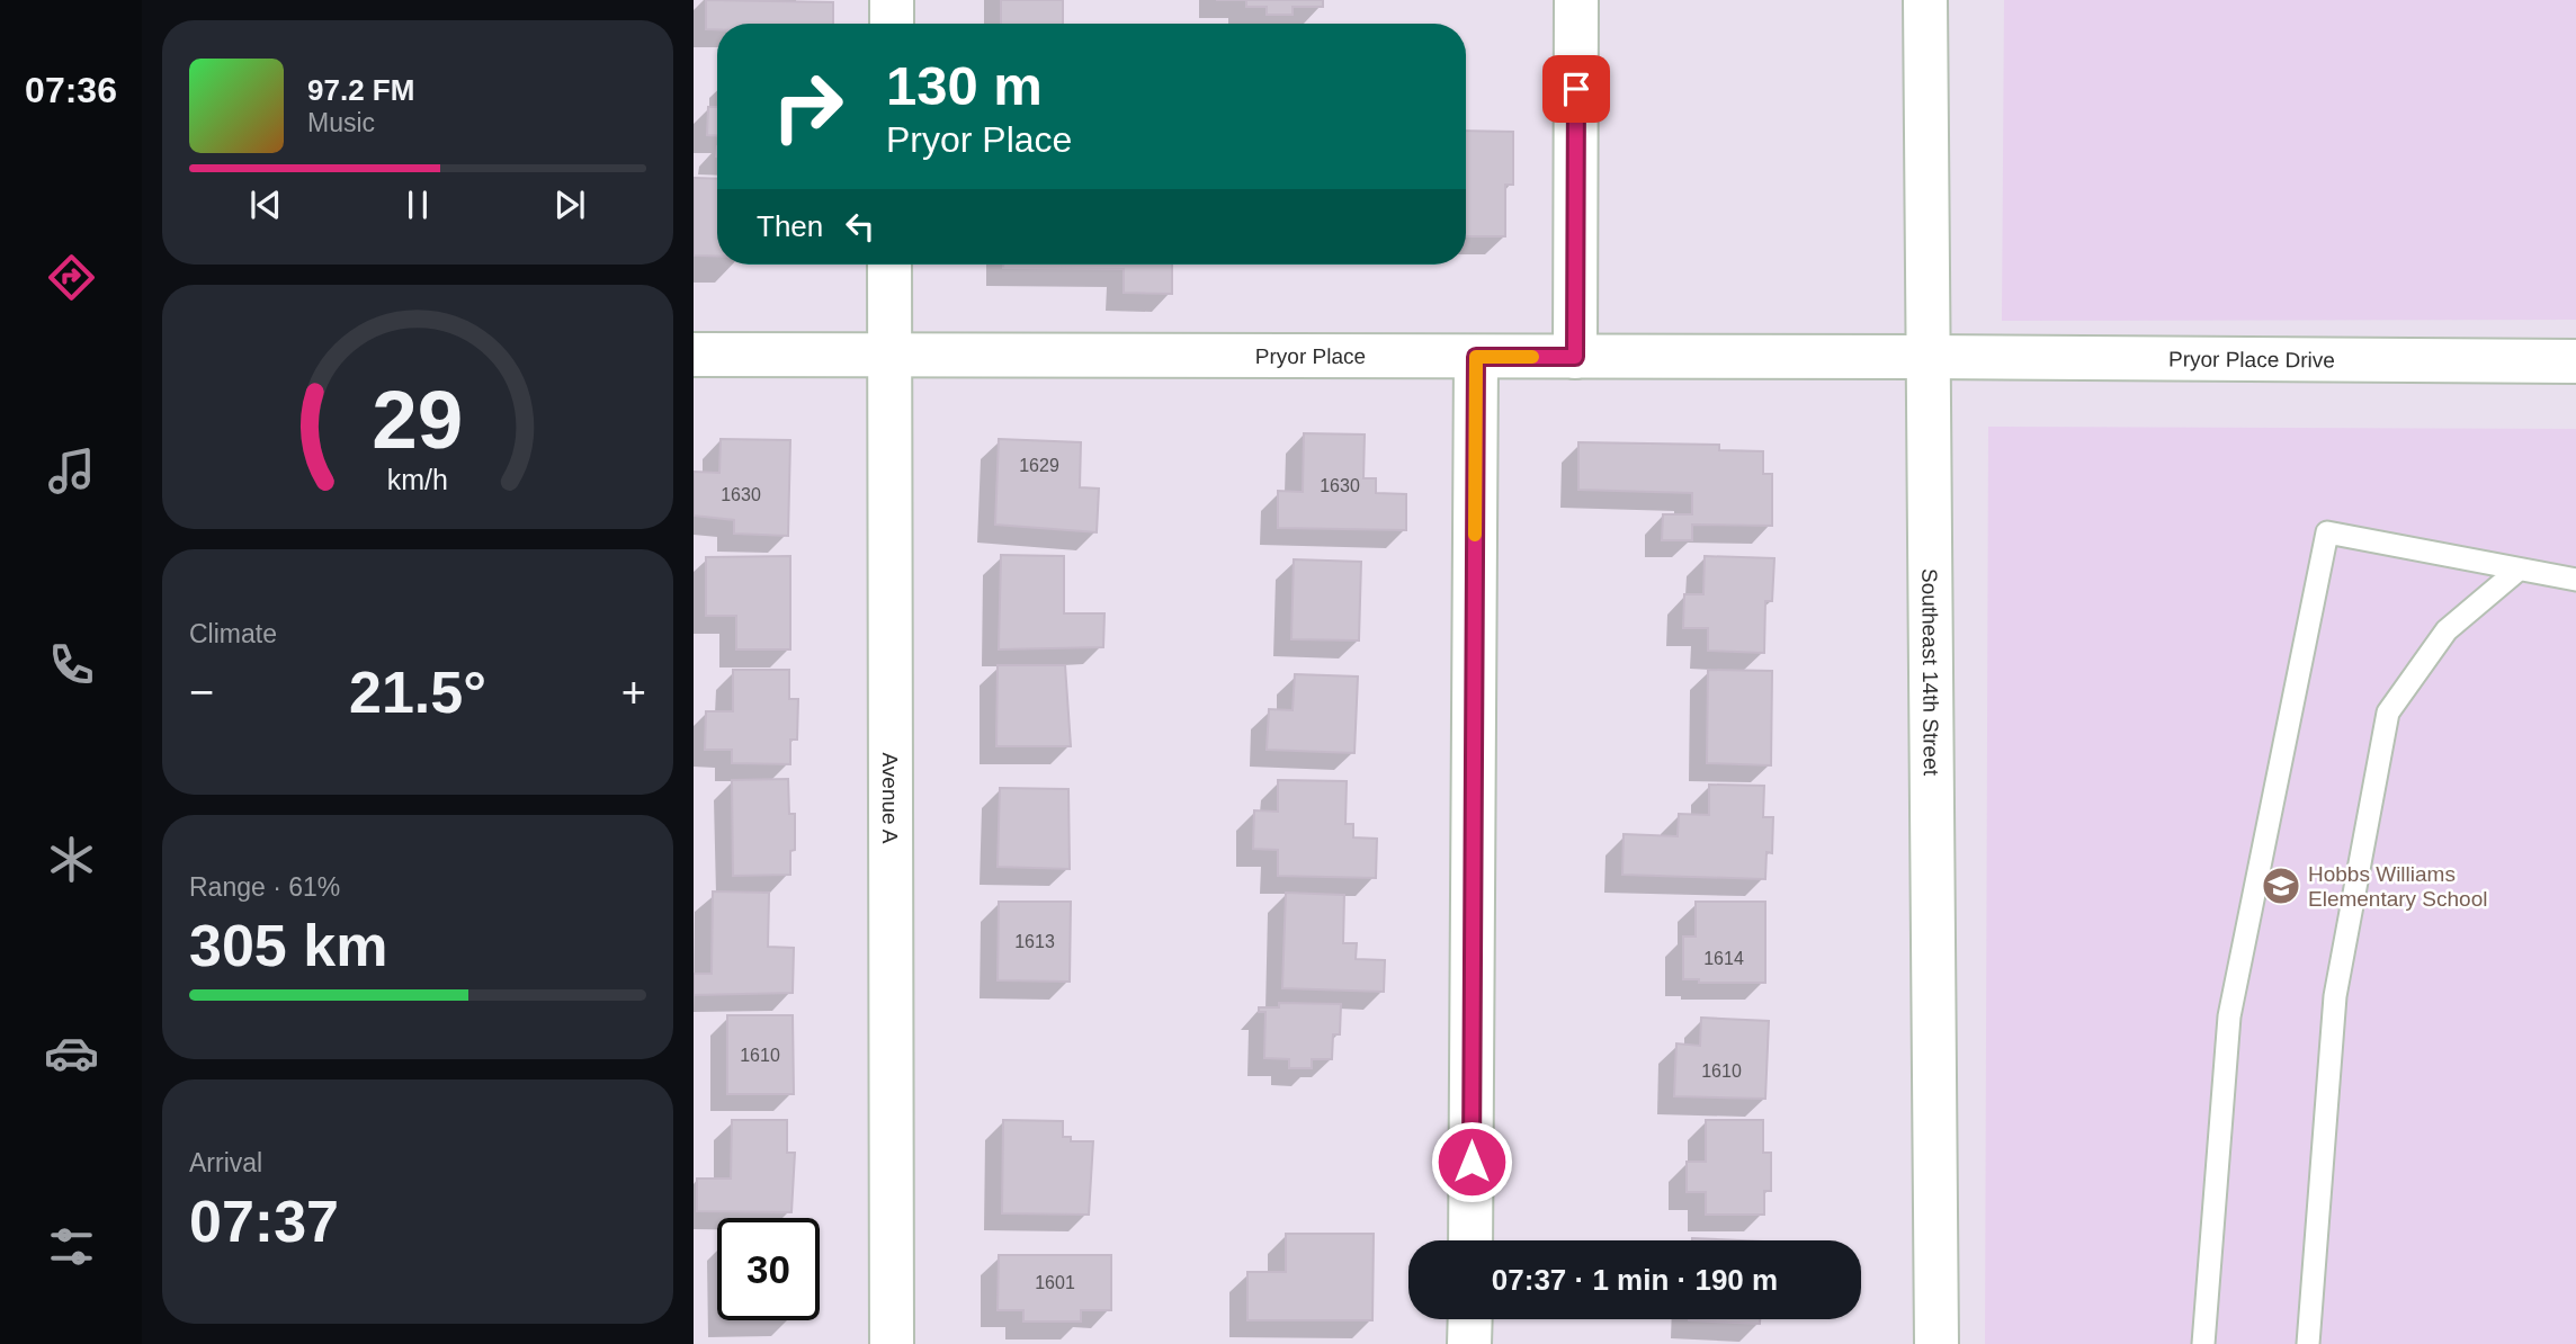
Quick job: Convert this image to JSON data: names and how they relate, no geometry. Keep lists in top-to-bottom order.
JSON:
{
  "streets": {
    "street": [
      "Pryor Place",
      "Pryor Place Drive",
      "Southeast 14th Street",
      "Avenue A"
    ]
  },
  "crossings": [
    ["Pryor Place", "Pryor Place Drive"],
    ["Pryor Place", "Southeast 14th Street"],
    ["Pryor Place", "Avenue A"],
    ["Pryor Place Drive", "Southeast 14th Street"]
  ],
  "places": {
    "school or university": ["Hobbs Williams Elementary School"]
  },
  "house_numbers": [
    "1629",
    "1630",
    "1630",
    "1613",
    "1614",
    "1610",
    "1610",
    "1601"
  ],
  "page": {
    "tabs": "07:36",
    "turn": ["130 m", "Pryor Place"],
    "song": ["97.2 FM", "Music"],
    "then": "Then",
    "tile": [
      "Climate",
      ["Range · 61%", "305 km"],
      ["Arrival", "07:37"]
    ],
    "heat": ["−", "21.5°", "+"],
    "limit": "30",
    "trip": "07:37 · 1 min · 190 m",
    "gauge": ["29", "km/h"]
  }
}
